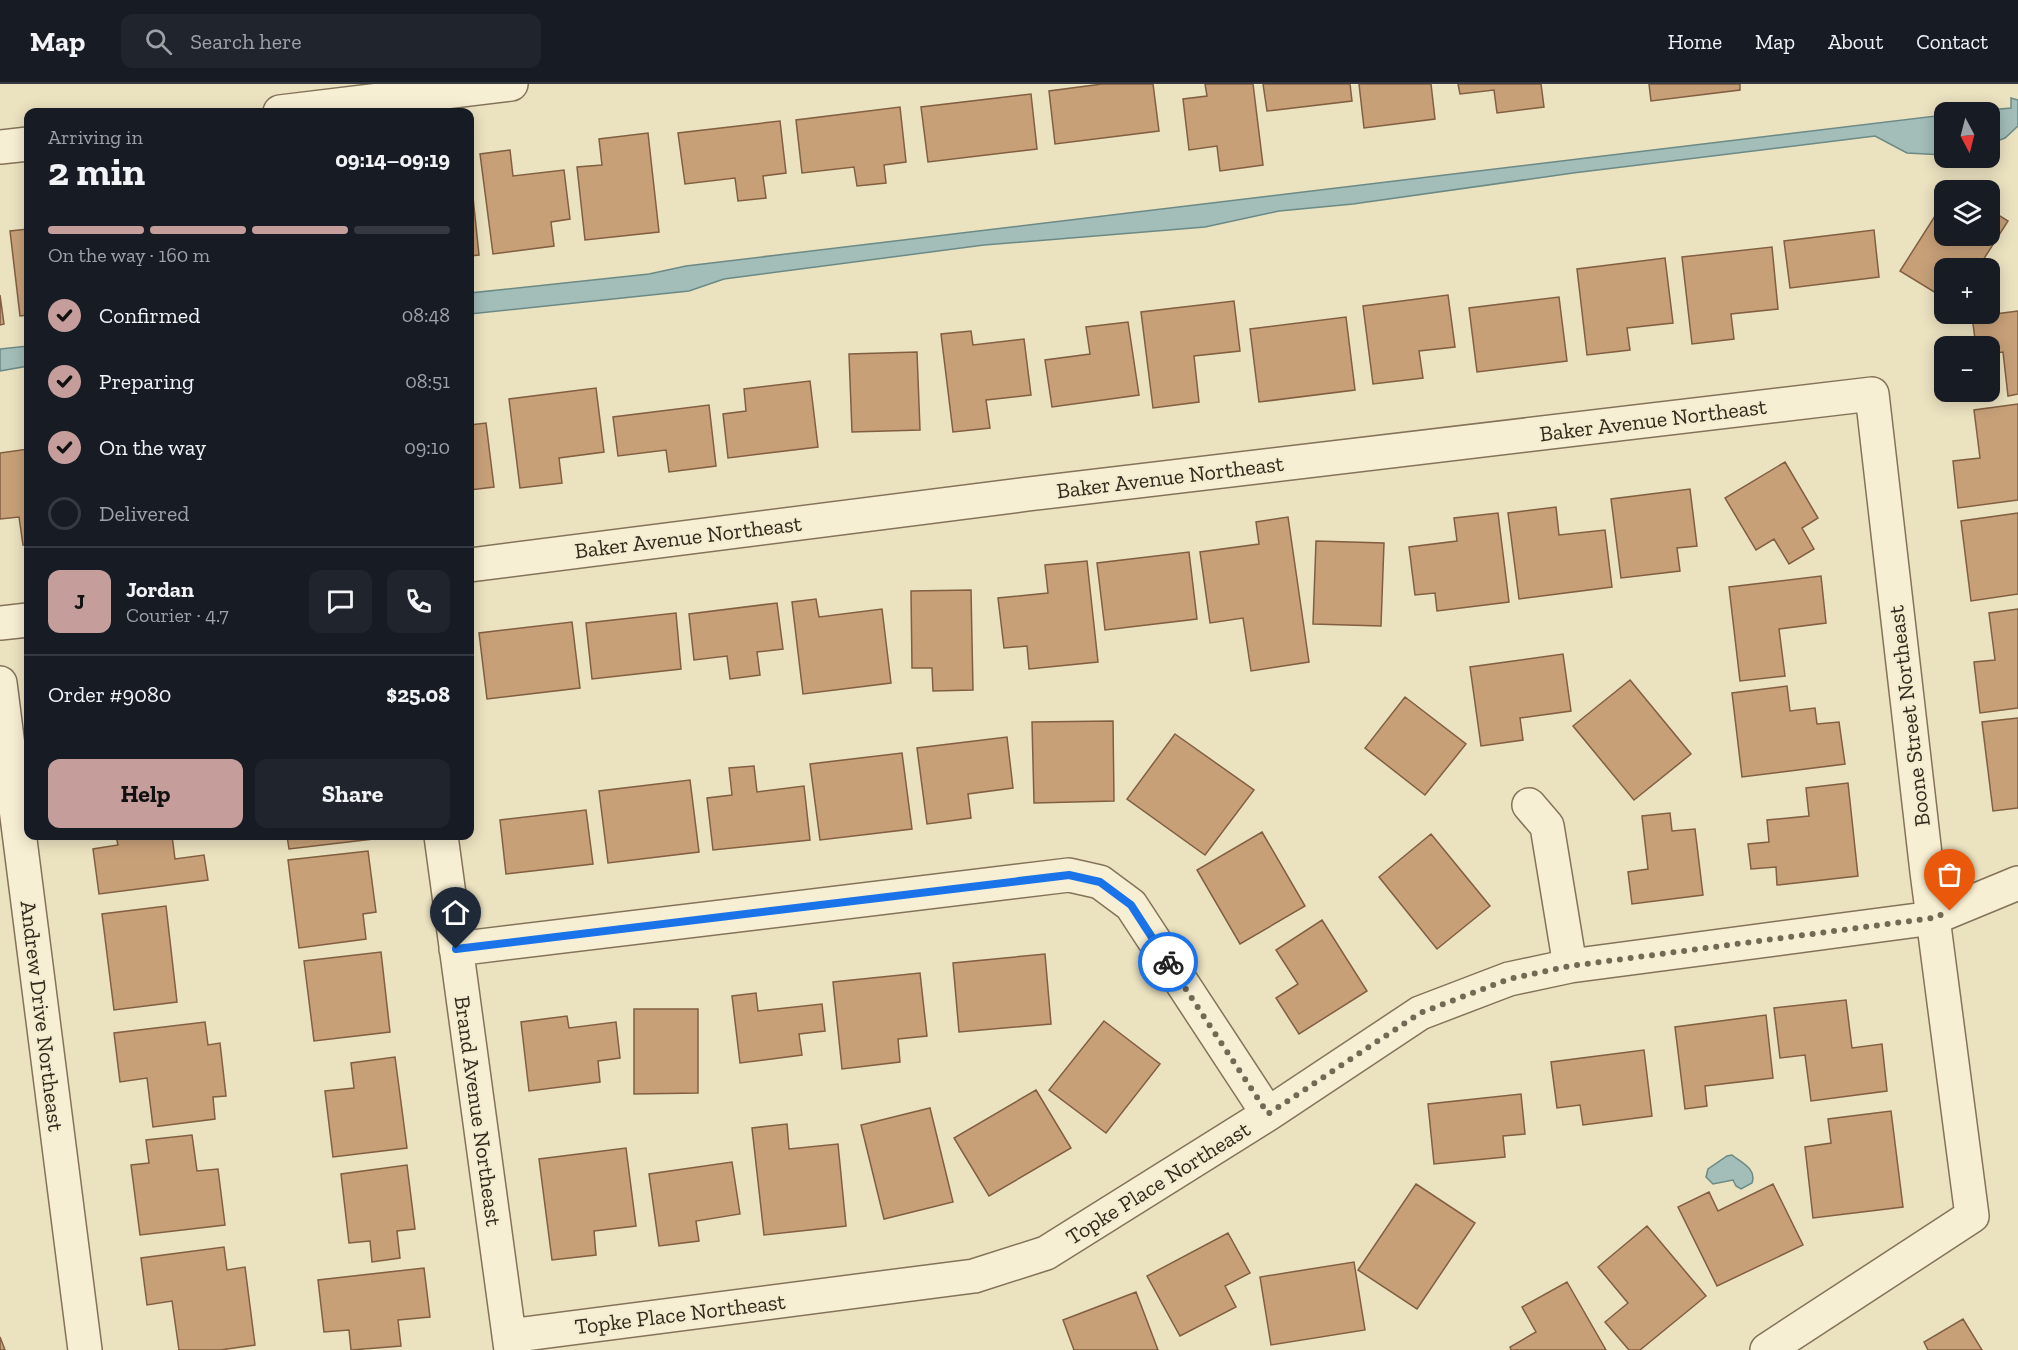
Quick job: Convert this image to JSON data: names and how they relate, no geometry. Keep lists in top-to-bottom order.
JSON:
{
  "streets": {
    "street": [
      "Baker Avenue Northeast",
      "Boone Street Northeast",
      "Andrew Drive Northeast",
      "Brand Avenue Northeast",
      "Topke Place Northeast"
    ]
  },
  "crossings": [
    ["Baker Avenue Northeast", "Boone Street Northeast"],
    ["Boone Street Northeast", "Topke Place Northeast"],
    ["Brand Avenue Northeast", "Topke Place Northeast"]
  ],
  "north": "bottom",
  "page": {
    "header": "Map",
    "search": "Search here",
    "nav": [
      "Home",
      "Map",
      "About",
      "Contact"
    ],
    "map_buttons": ["+", "−"],
    "heading": ["2 min", "Arriving in", "09:14–09:19"],
    "panel": [
      "Jordan",
      "Courier · 4.7",
      "Order #9080",
      "$25.08"
    ],
    "bar": "On the way · 160 m",
    "list": [
      ["Confirmed", "08:48"],
      ["Preparing", "08:51"],
      ["On the way", "09:10"],
      "Delivered"
    ],
    "round": "J",
    "buttons": ["Help", "Share"]
  }
}
